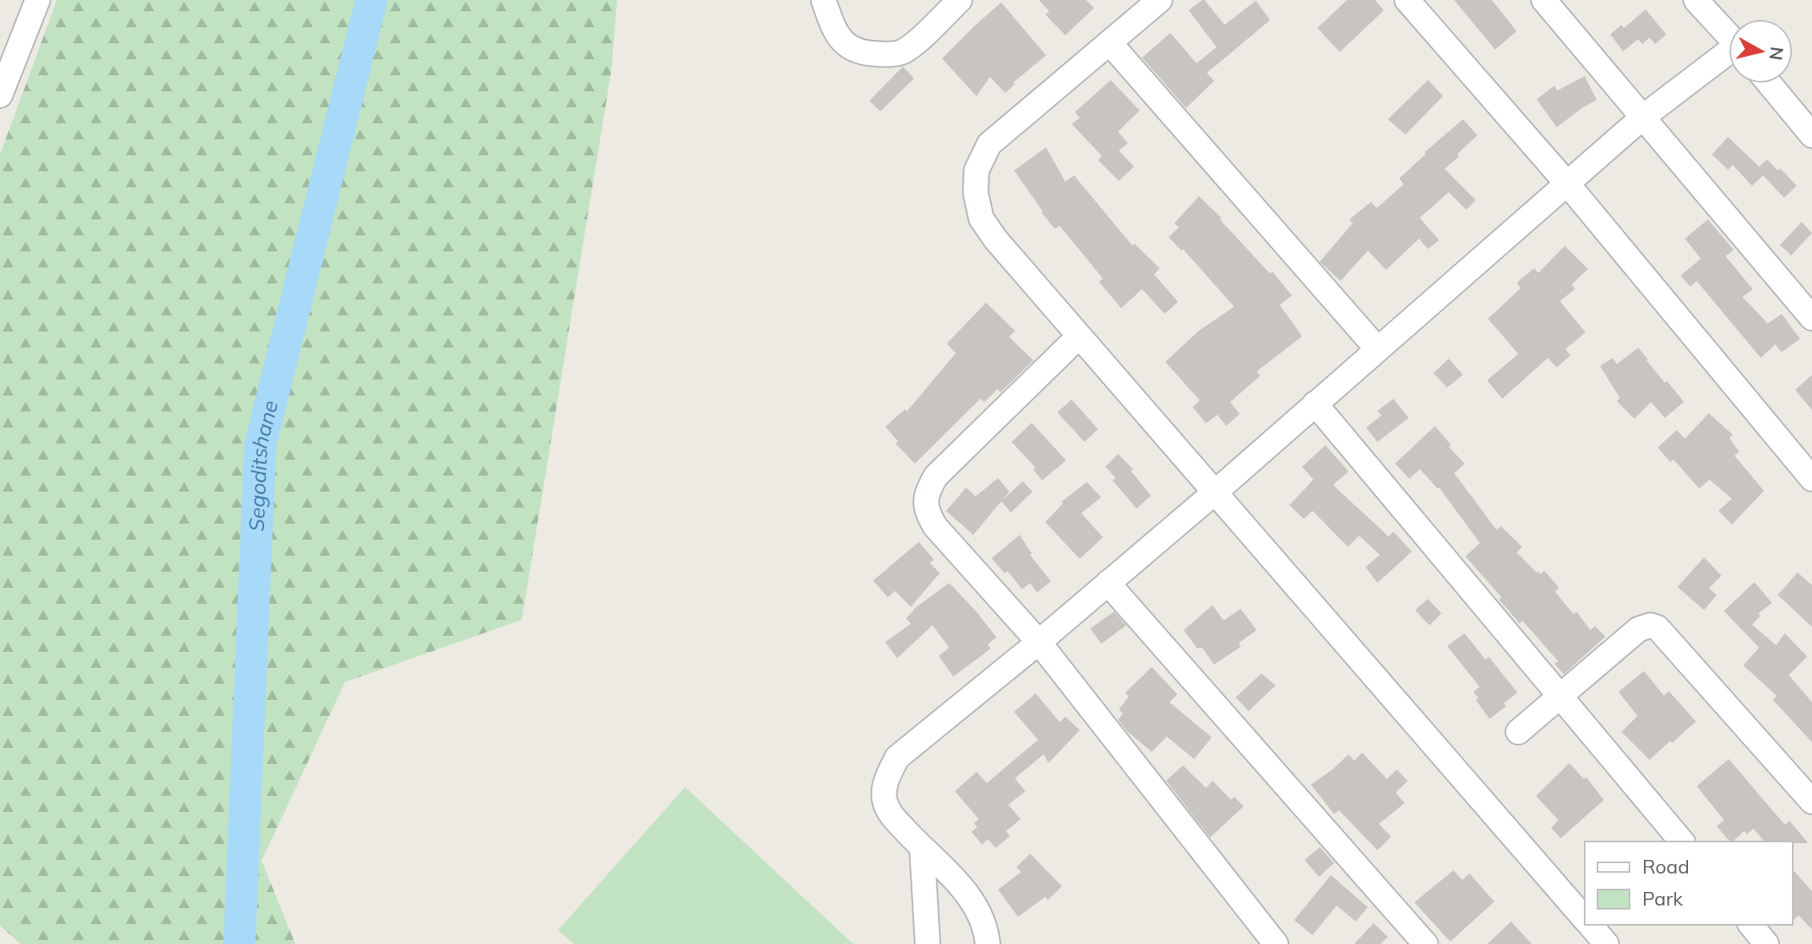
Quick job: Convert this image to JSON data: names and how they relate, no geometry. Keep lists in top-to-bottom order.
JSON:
{
  "water": ["Segoditshane"],
  "legend": ["Road", "Park"],
  "north": "right"
}
